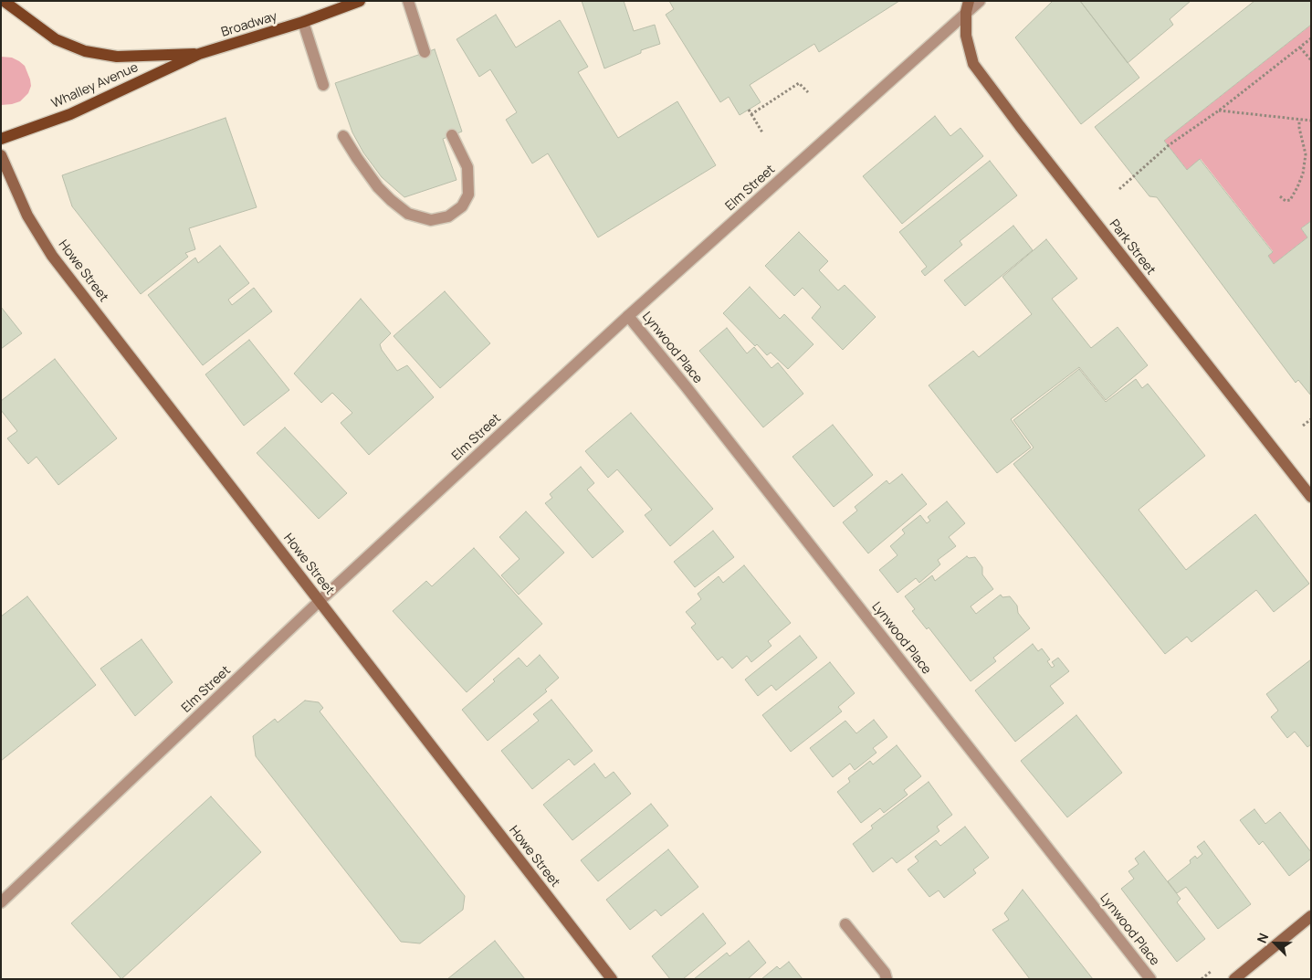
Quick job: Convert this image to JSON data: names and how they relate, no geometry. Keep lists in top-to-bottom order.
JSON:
{
  "streets": {
    "main road": [
      "Broadway",
      "Whalley Avenue",
      "Park Street",
      "Howe Street"
    ],
    "street": ["Elm Street", "Lynwood Place"]
  },
  "crossings": [
    ["Broadway", "Whalley Avenue"],
    ["Elm Street", "Park Street"],
    ["Elm Street", "Howe Street"],
    ["Elm Street", "Lynwood Place"]
  ],
  "north": "top left"
}
